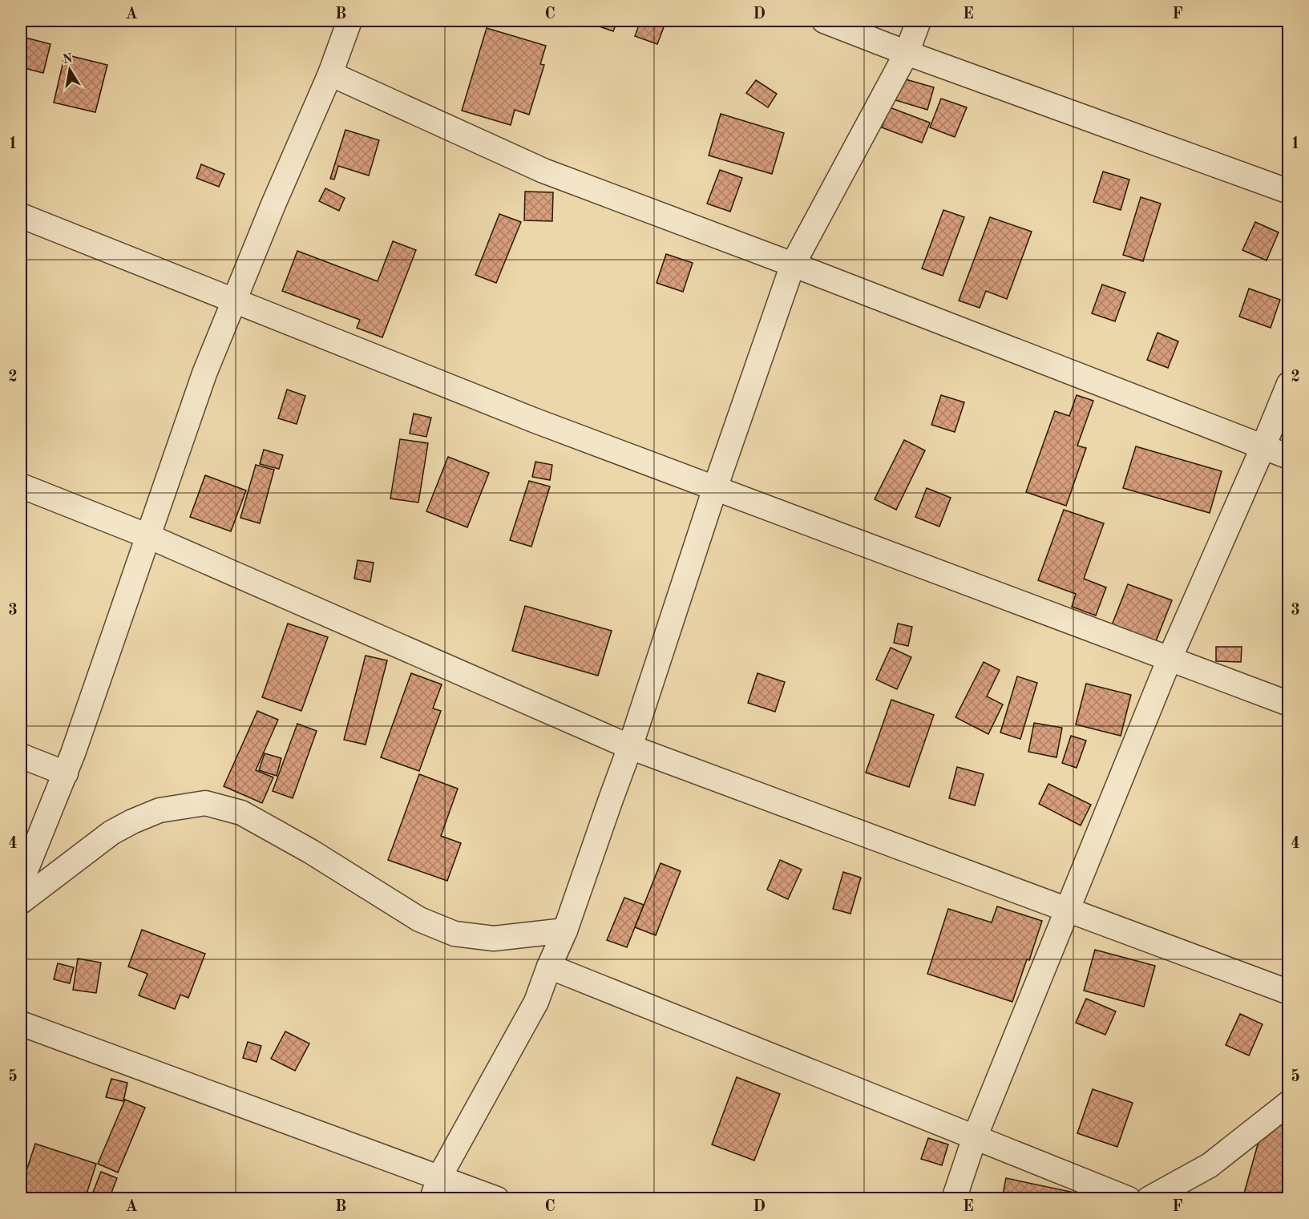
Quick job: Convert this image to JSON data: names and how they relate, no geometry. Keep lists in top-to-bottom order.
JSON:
{
  "north": "top",
  "grid": {
    "columns": [
      "A",
      "B",
      "C",
      "D",
      "E",
      "F"
    ],
    "rows": [
      "1",
      "2",
      "3",
      "4",
      "5"
    ]
  }
}
